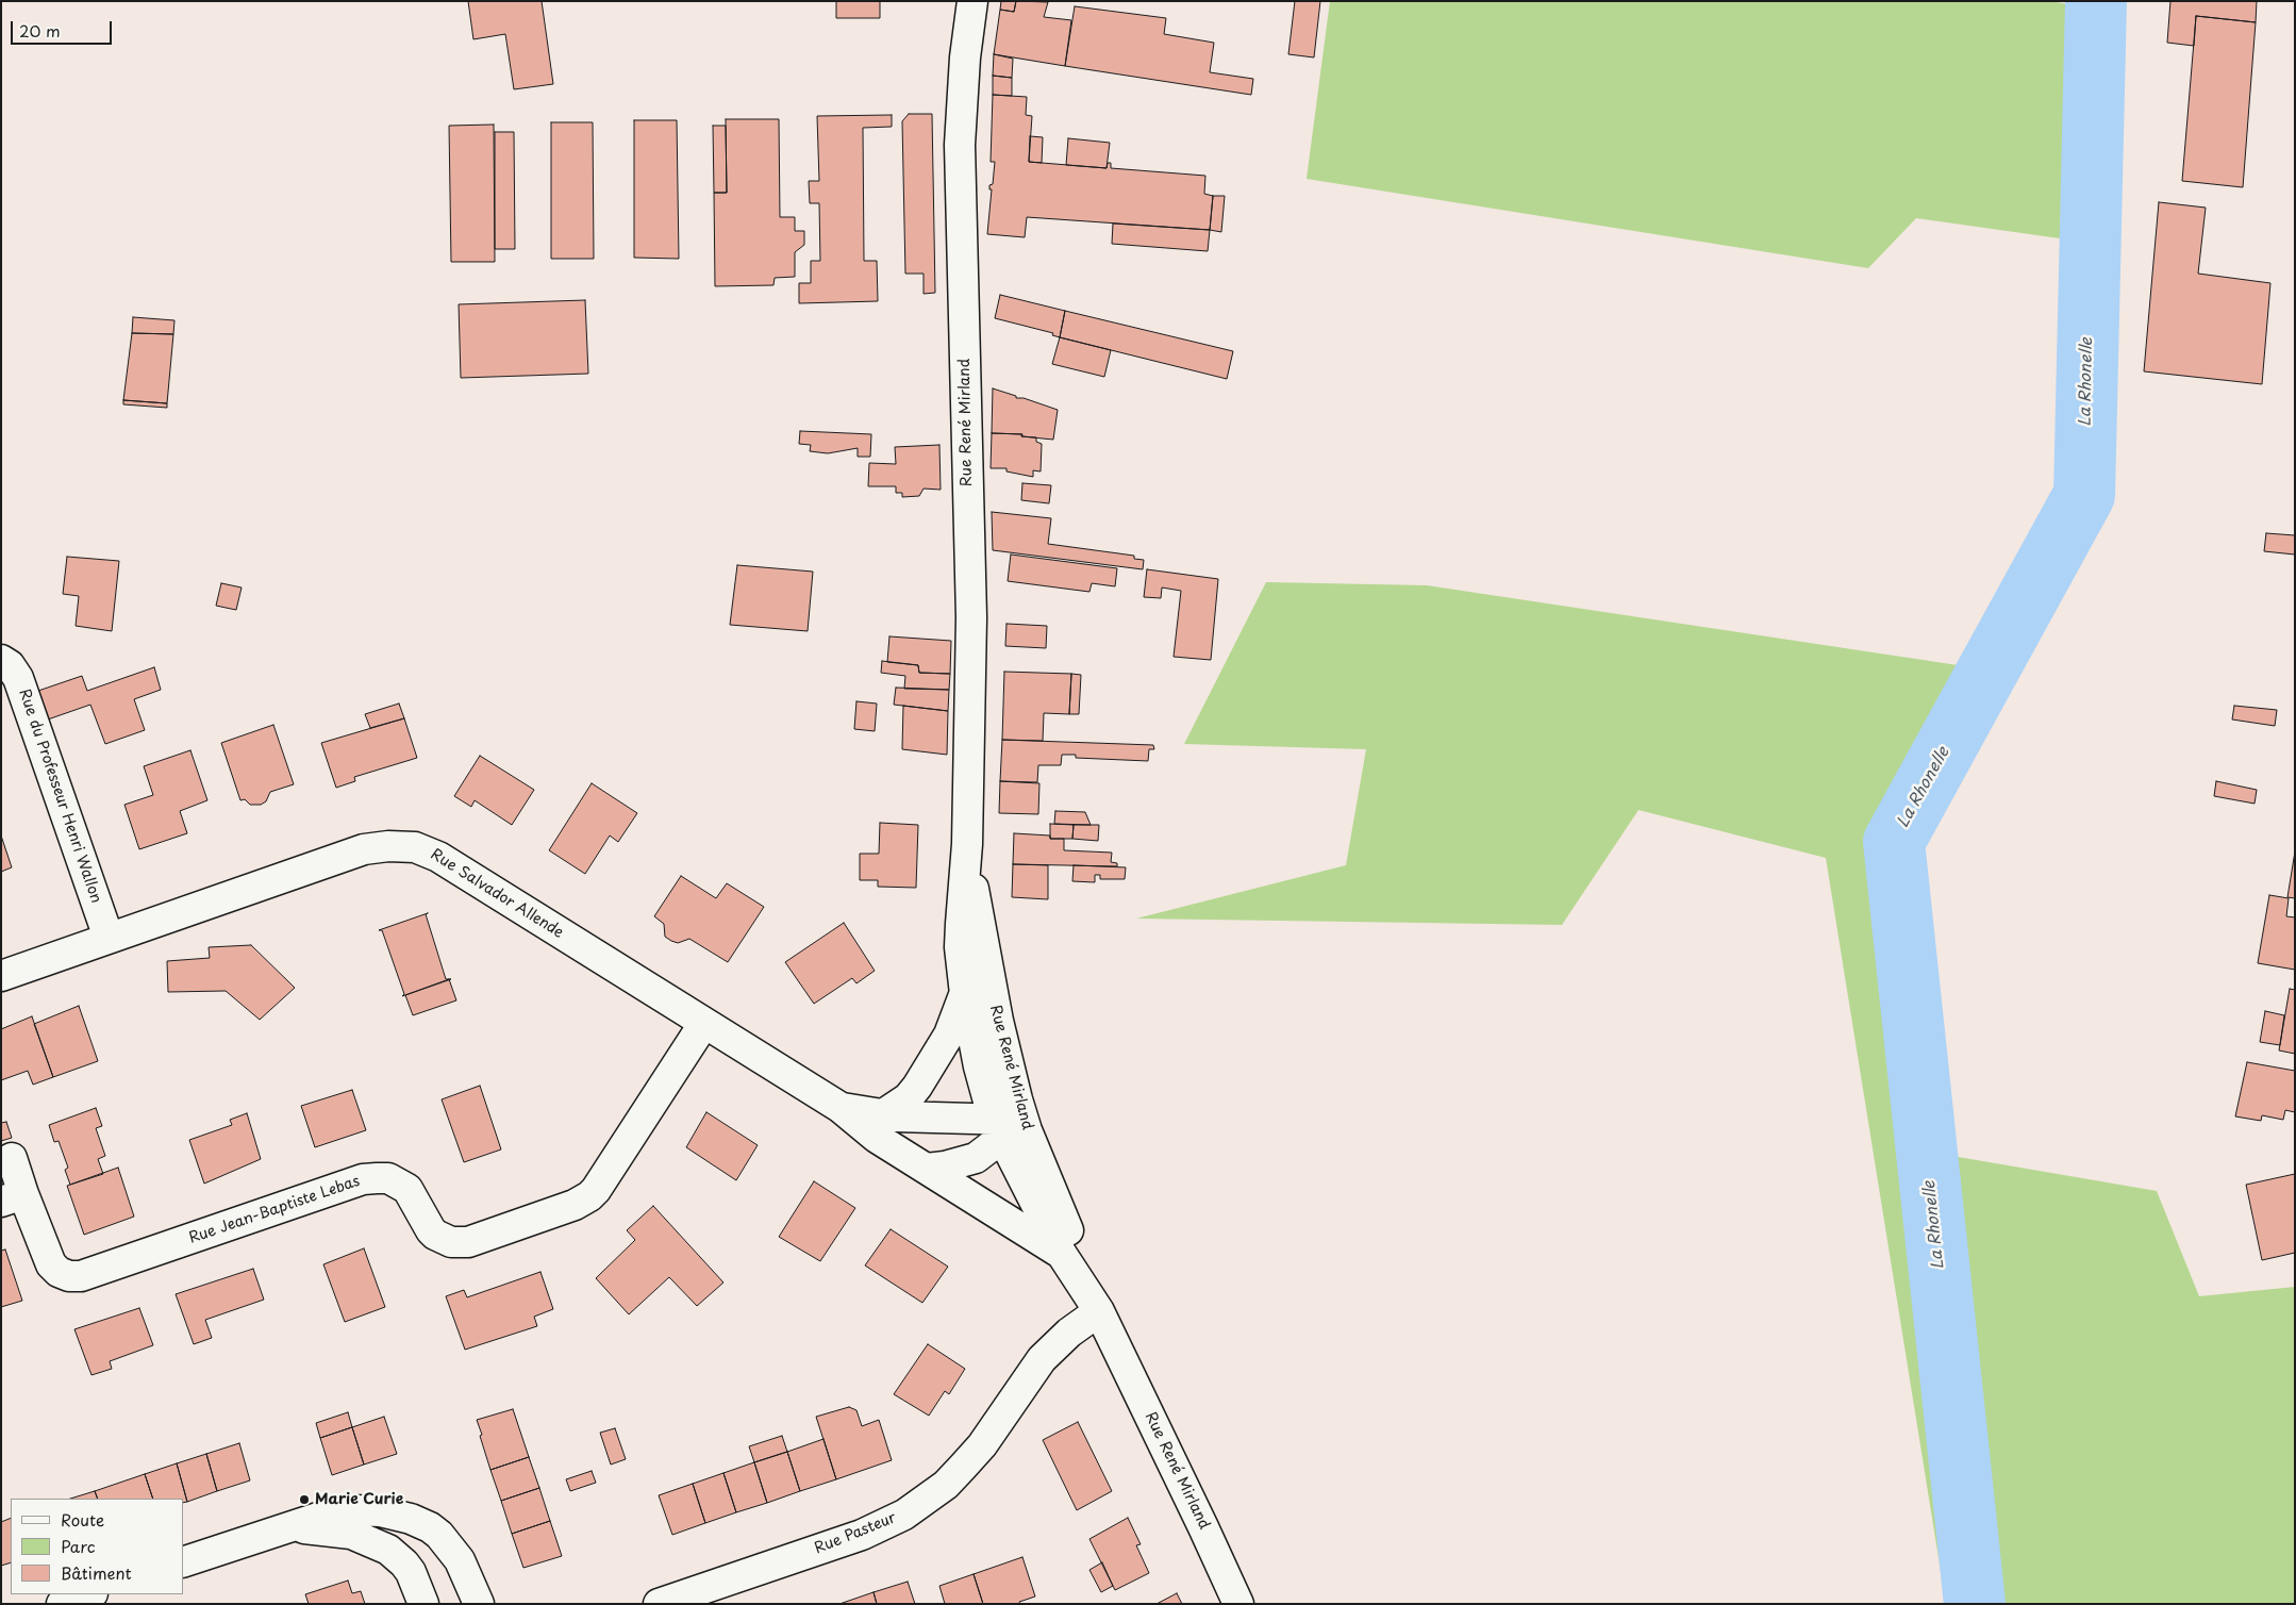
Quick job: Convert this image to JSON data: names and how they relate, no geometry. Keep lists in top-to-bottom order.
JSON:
{
  "streets": {
    "street": [
      "Rue René Mirland",
      "Rue du Professeur Henri Wallon",
      "Rue Salvador Allende",
      "Rue Jean-Baptiste Lebas",
      "Rue Pasteur"
    ]
  },
  "crossings": [
    ["Rue René Mirland", "Rue Salvador Allende"],
    ["Rue René Mirland", "Rue Pasteur"],
    ["Rue du Professeur Henri Wallon", "Rue Salvador Allende"],
    ["Rue Salvador Allende", "Rue Jean-Baptiste Lebas"]
  ],
  "water": ["La Rhonelle"],
  "places": ["Marie Curie"],
  "legend": ["Route", "Parc", "Bâtiment"],
  "scale_bar": "20 m"
}
